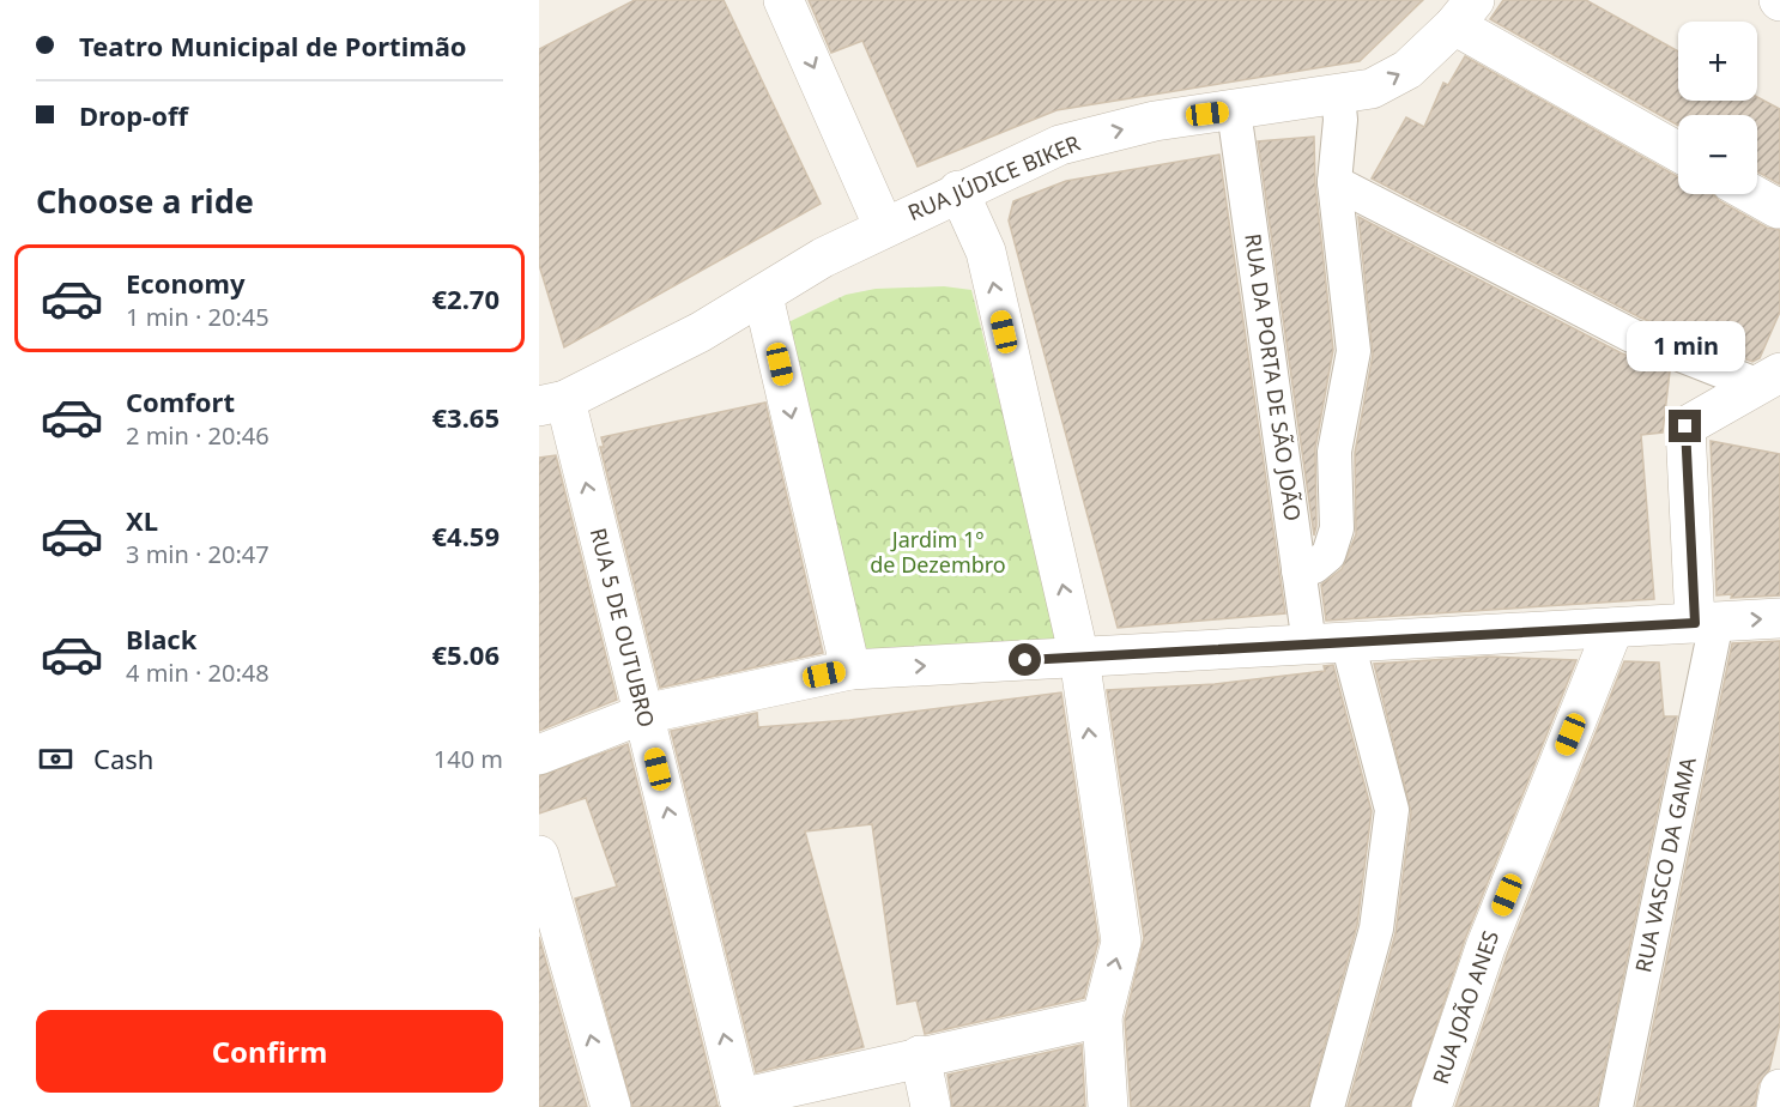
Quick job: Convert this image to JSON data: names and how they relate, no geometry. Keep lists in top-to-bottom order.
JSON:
{
  "streets": {
    "street": [
      "RUA JÚDICE BIKER",
      "RUA DA PORTA DE SÃO JOÃO",
      "RUA 5 DE OUTUBRO",
      "RUA VASCO DA GAMA",
      "RUA JOÃO ANES"
    ]
  },
  "crossings": [
    ["RUA JÚDICE BIKER", "RUA DA PORTA DE SÃO JOÃO"],
    ["RUA JÚDICE BIKER", "RUA 5 DE OUTUBRO"]
  ],
  "one_way": ["RUA JÚDICE BIKER"],
  "parks": ["Jardim 1º de Dezembro"],
  "page": {
    "banner": ["Teatro Municipal de Portimão", "Drop-off"],
    "map_buttons": ["+", "−"],
    "heading": "Choose a ride",
    "list": [
      {
        "name": "Economy",
        "note": "1 min · 20:45",
        "value": "€2.70"
      },
      {
        "name": "Comfort",
        "note": "2 min · 20:46",
        "value": "€3.65"
      },
      {
        "name": "XL",
        "note": "3 min · 20:47",
        "value": "€4.59"
      },
      {
        "name": "Black",
        "note": "4 min · 20:48",
        "value": "€5.06"
      }
    ],
    "bubble": "1 min",
    "pay": ["Cash", "140 m"],
    "buttons": "Confirm"
  }
}
